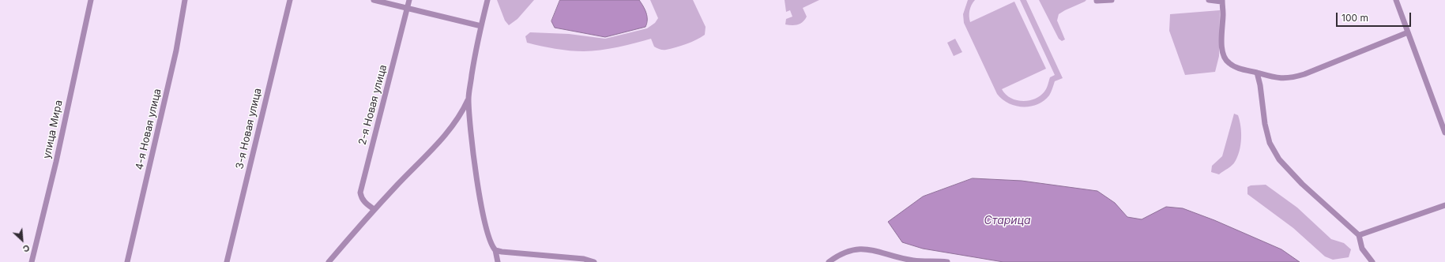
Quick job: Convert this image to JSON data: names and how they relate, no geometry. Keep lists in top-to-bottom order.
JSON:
{
  "streets": {
    "street": [
      "2-я Новая улица",
      "3-я Новая улица",
      "улица Мира",
      "4-я Новая улица"
    ]
  },
  "water": ["Старица"],
  "scale_bar": "100 m",
  "north": "bottom right"
}
